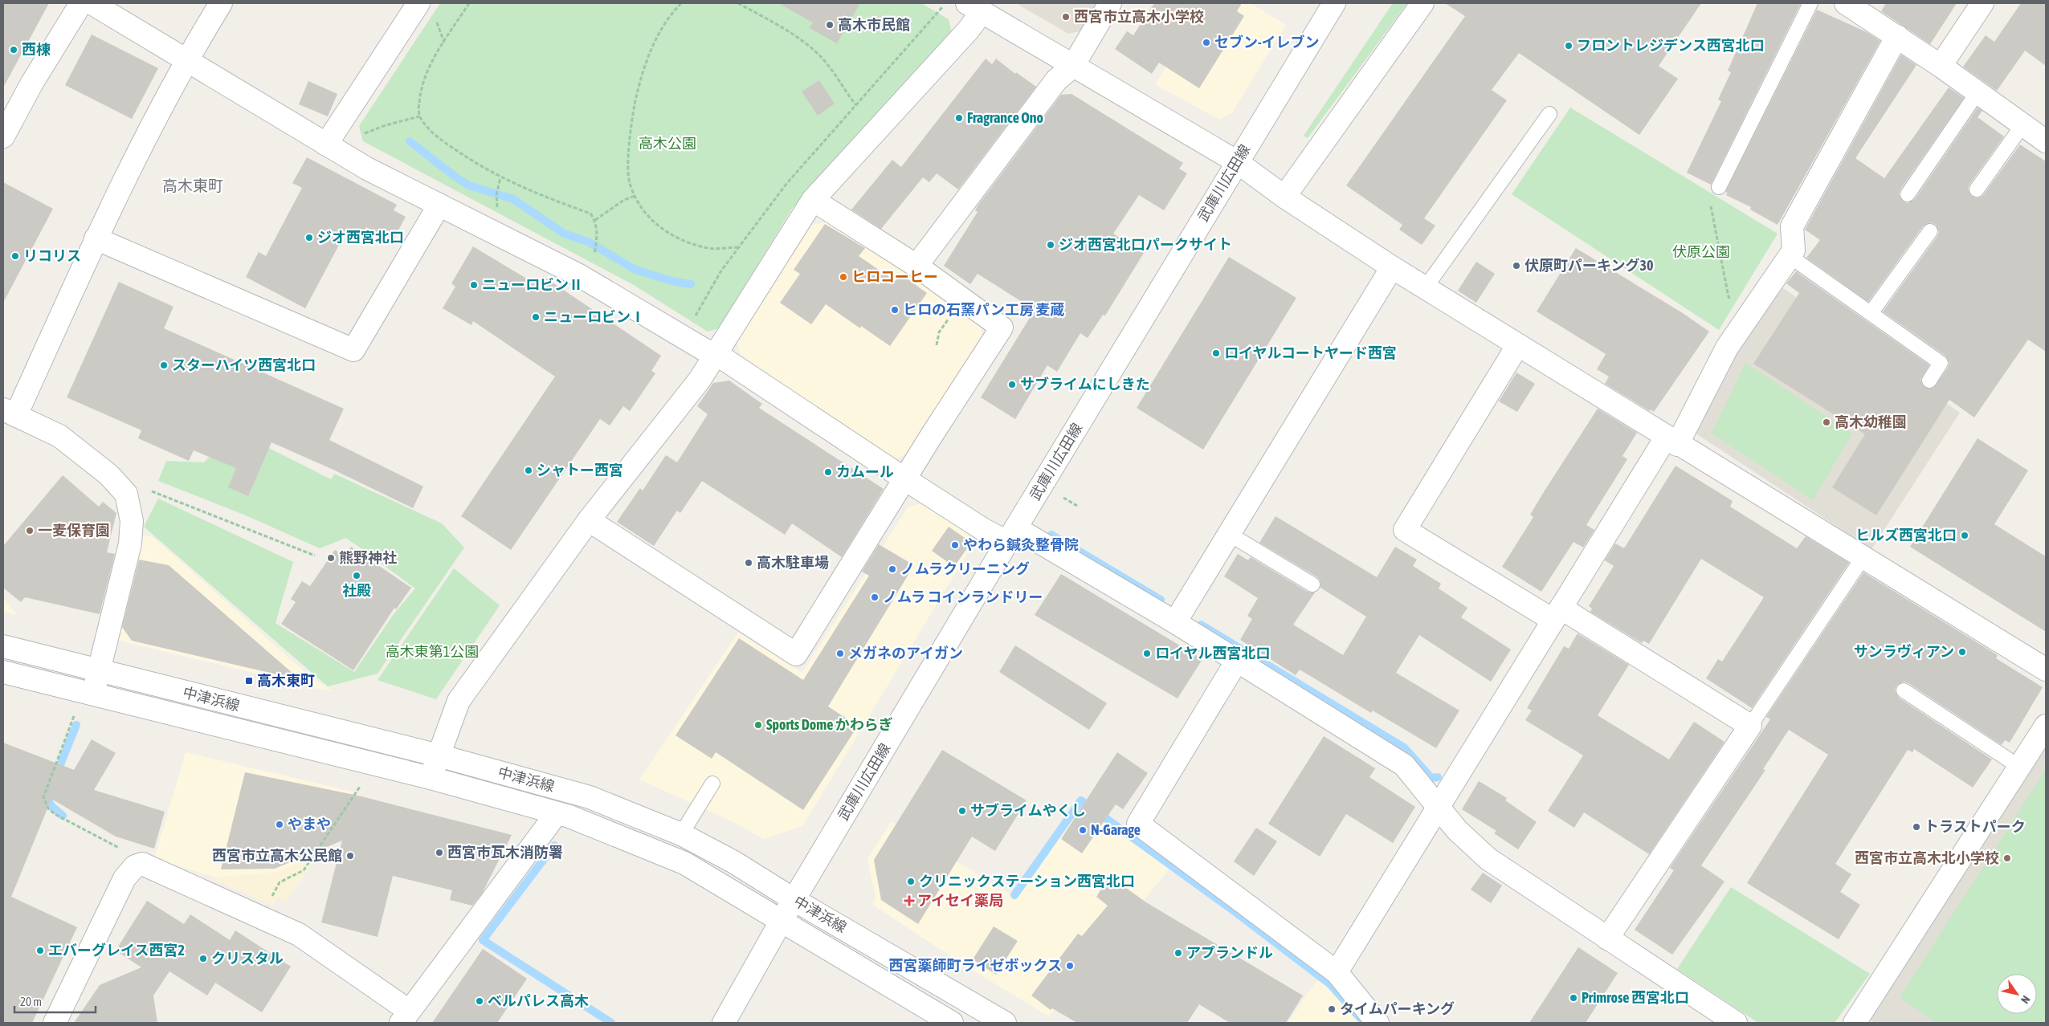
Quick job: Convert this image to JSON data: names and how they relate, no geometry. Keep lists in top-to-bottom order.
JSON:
{
  "streets": {
    "street": ["武庫川広田線", "中津浜線"]
  },
  "crossings": [
    ["武庫川広田線", "中津浜線"]
  ],
  "districts": ["高木東町"],
  "parks": ["高木公園", "伏原公園", "高木東第1公園"],
  "places": {
    "other": [
      "西宮市立高木小学校",
      "高木市民館",
      "セブン-イレブン",
      "フロントレジデンス西宮北口",
      "西棟",
      "Fragrance Ono",
      "ジオ西宮北口",
      "ジオ西宮北口パークサイト",
      "リコリス",
      "伏原町パーキング30",
      "ヒロコーヒー",
      "ニューロビンⅡ",
      "ヒロの石窯パン工房 麦蔵",
      "ニューロビンⅠ",
      "ロイヤルコートヤード西宮",
      "スターハイツ西宮北口",
      "サブライムにしきた",
      "高木幼稚園",
      "シャトー西宮",
      "カムール",
      "一麦保育園",
      "ヒルズ西宮北口",
      "やわら鍼灸整骨院",
      "熊野神社",
      "高木駐車場",
      "ノムラクリーニング",
      "社殿",
      "ノムラ コインランドリー",
      "サンラヴィアン",
      "メガネのアイガン",
      "ロイヤル西宮北口",
      "Sports Dome かわらぎ",
      "サブライムやくし",
      "やまや",
      "トラストパーク",
      "N-Garage",
      "西宮市瓦木消防署",
      "西宮市立高木公民館",
      "西宮市立高木北小学校",
      "クリニックステーション西宮北口",
      "エバーグレイス西宮2",
      "アプランドル",
      "クリスタル",
      "西宮薬師町ライゼボックス",
      "Primrose 西宮北口",
      "ベルパレス高木",
      "タイムパーキング"
    ],
    "transit": ["高木東町"],
    "health": ["アイセイ薬局"]
  },
  "scale_bar": "20 m",
  "north": "bottom right"
}
